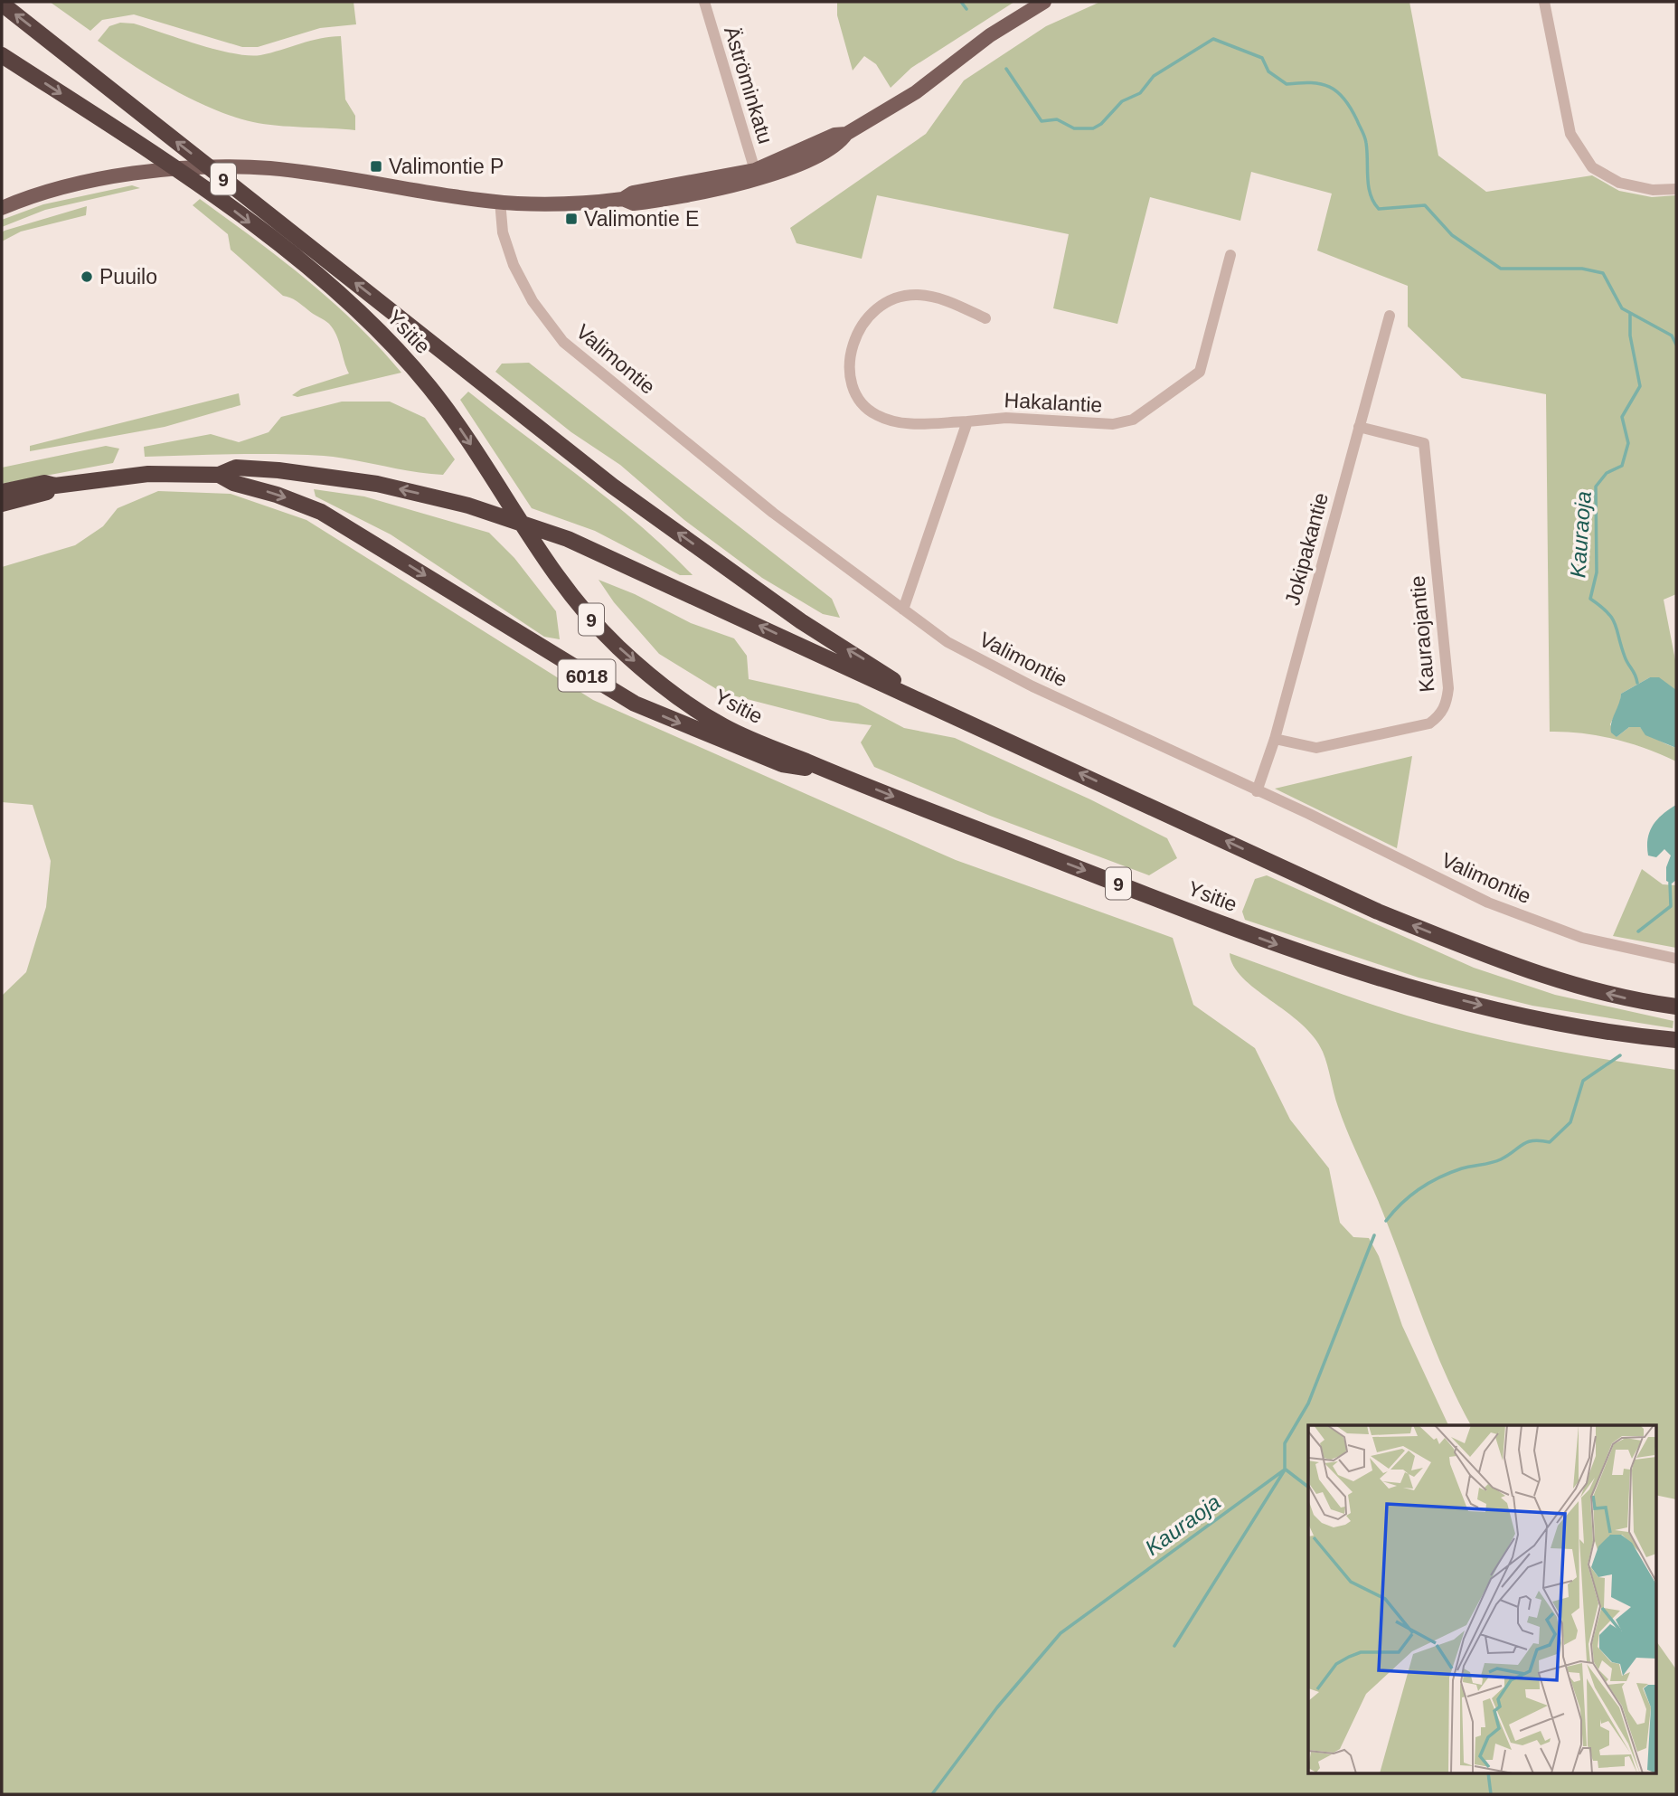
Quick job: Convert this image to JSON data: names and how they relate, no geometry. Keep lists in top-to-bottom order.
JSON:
{
  "streets": {
    "highway": ["9", "Ysitie", "6018"],
    "street": [
      "Äströminkatu",
      "Valimontie",
      "Hakalantie",
      "Jokipakantie",
      "Kauraojantie"
    ]
  },
  "crossings": [
    ["9", "6018"],
    ["Ysitie", "6018"],
    ["Valimontie", "Jokipakantie"],
    ["Jokipakantie", "Kauraojantie"]
  ],
  "water": ["Kauraoja"],
  "places": {
    "transit": ["Valimontie P", "Valimontie E"],
    "other": ["Puuilo"]
  }
}
